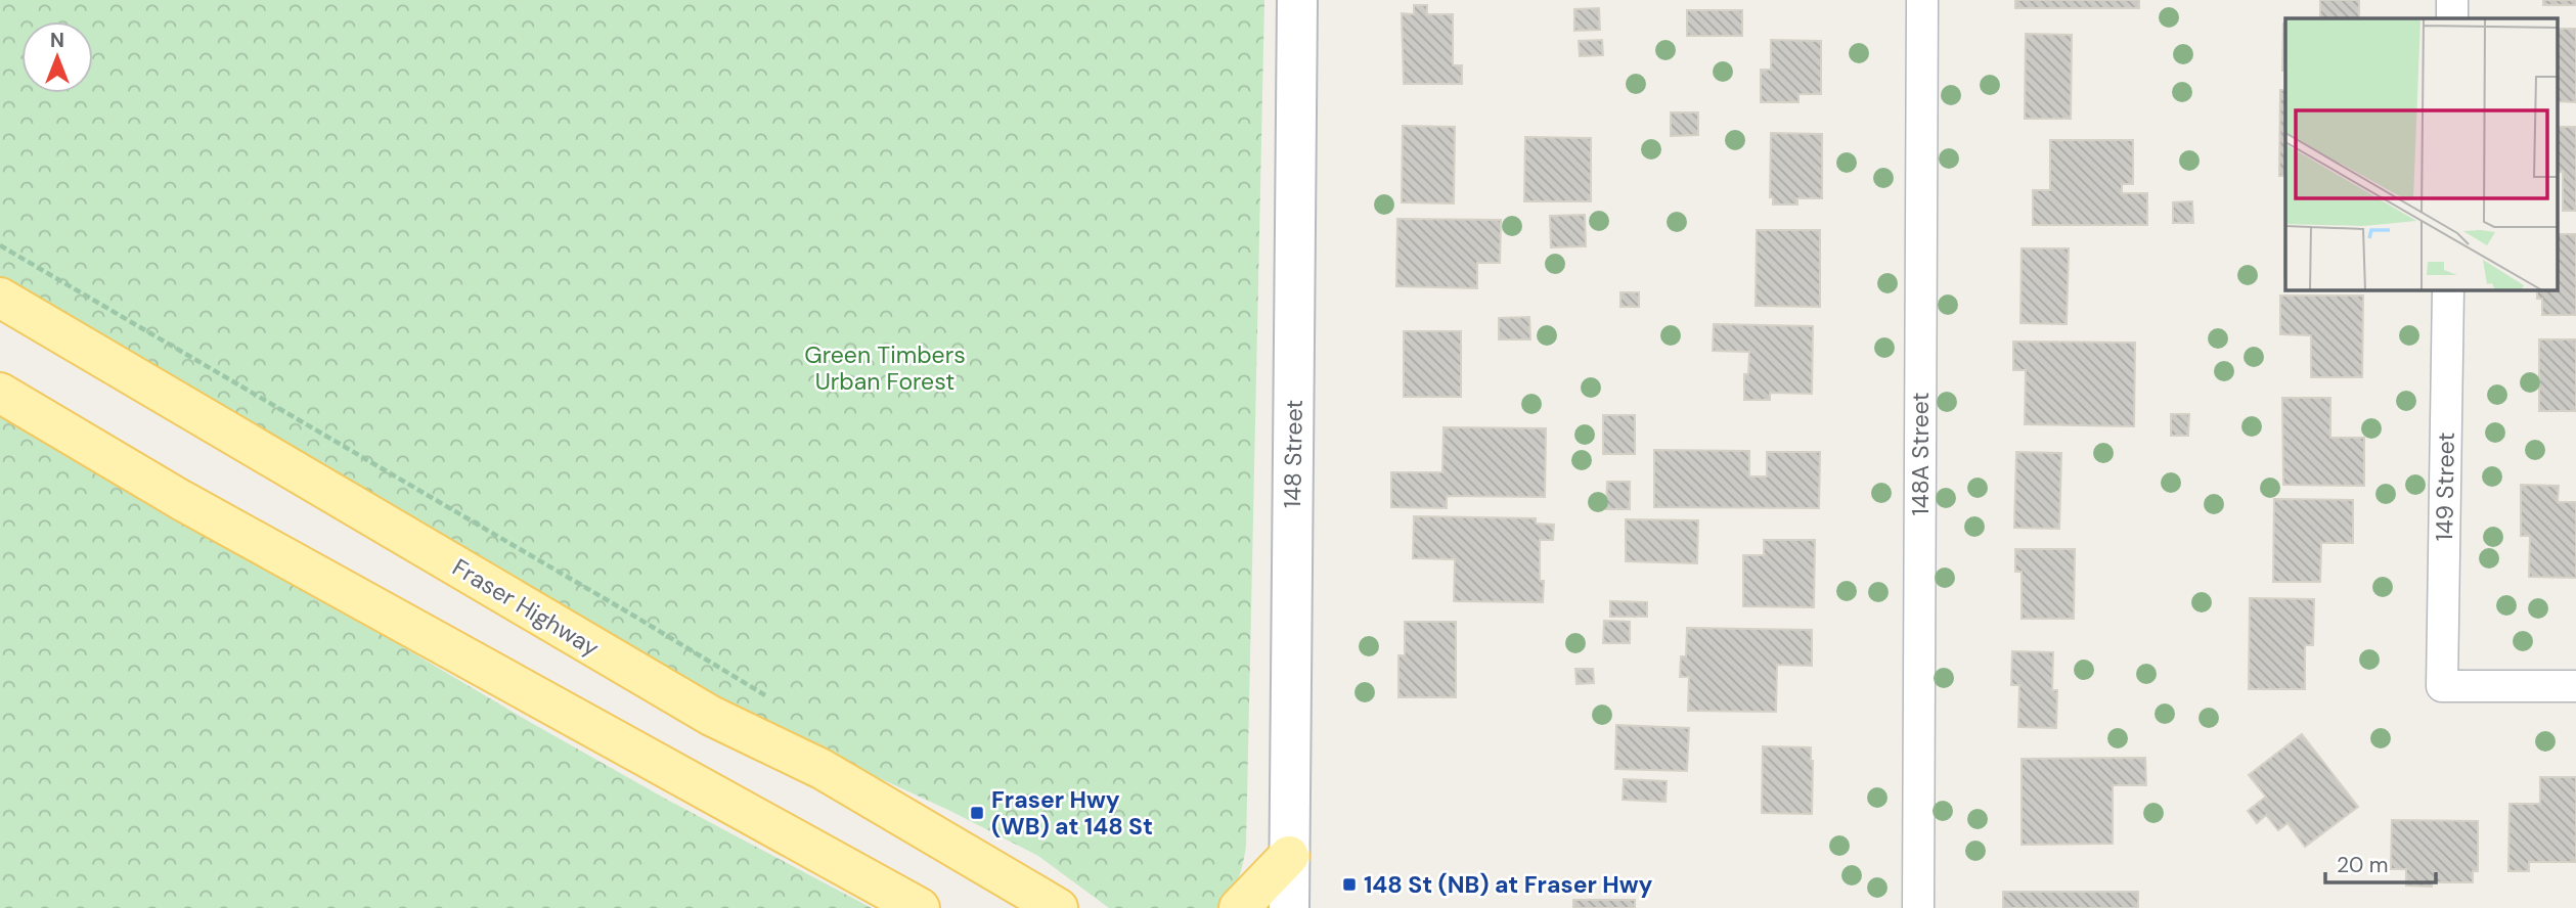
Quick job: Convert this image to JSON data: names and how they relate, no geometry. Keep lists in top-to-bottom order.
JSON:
{
  "streets": {
    "main road": ["148 Street", "Fraser Highway"],
    "street": ["148A Street", "149 Street"]
  },
  "parks": ["Green Timbers Urban Forest"],
  "places": {
    "transit": ["Fraser Hwy (WB) at 148 St", "148 St (NB) at Fraser Hwy"]
  },
  "scale_bar": "20 m",
  "north": "top"
}
